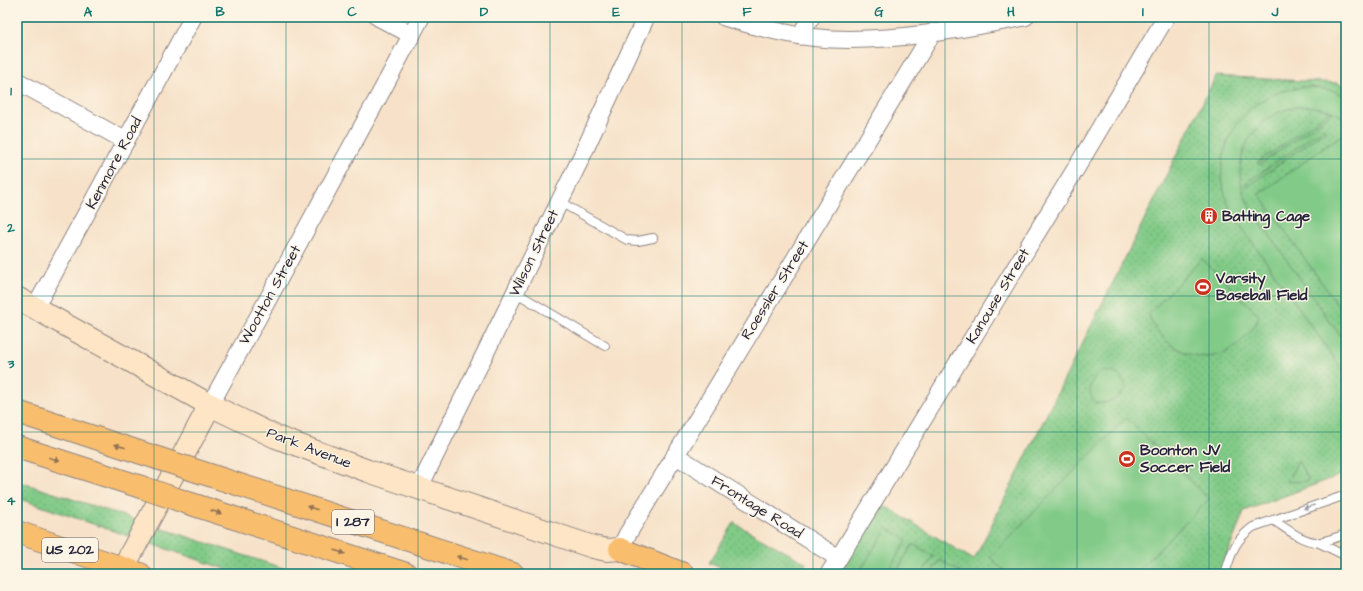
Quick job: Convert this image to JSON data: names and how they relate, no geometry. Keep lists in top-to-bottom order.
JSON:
{
  "streets": {
    "main road": ["I 287", "US 202"],
    "street": [
      "Kenmore Road",
      "Wilson Street",
      "Roessler Street",
      "Wootton Street",
      "Kanouse Street",
      "Park Avenue",
      "Frontage Road"
    ]
  },
  "crossings": [
    ["Kenmore Road", "Park Avenue"],
    ["Wilson Street", "Park Avenue"],
    ["Roessler Street", "Park Avenue"],
    ["Roessler Street", "Frontage Road"],
    ["Wootton Street", "Park Avenue"],
    ["Wootton Street", "US 202"],
    ["Kanouse Street", "Frontage Road"]
  ],
  "places": {
    "building": ["Batting Cage"],
    "sports": ["Varsity Baseball Field", "Boonton JV Soccer Field"]
  },
  "grid": {
    "columns": [
      "A",
      "B",
      "C",
      "D",
      "E",
      "F",
      "G",
      "H",
      "I",
      "J"
    ],
    "rows": [
      "1",
      "2",
      "3",
      "4"
    ]
  }
}
